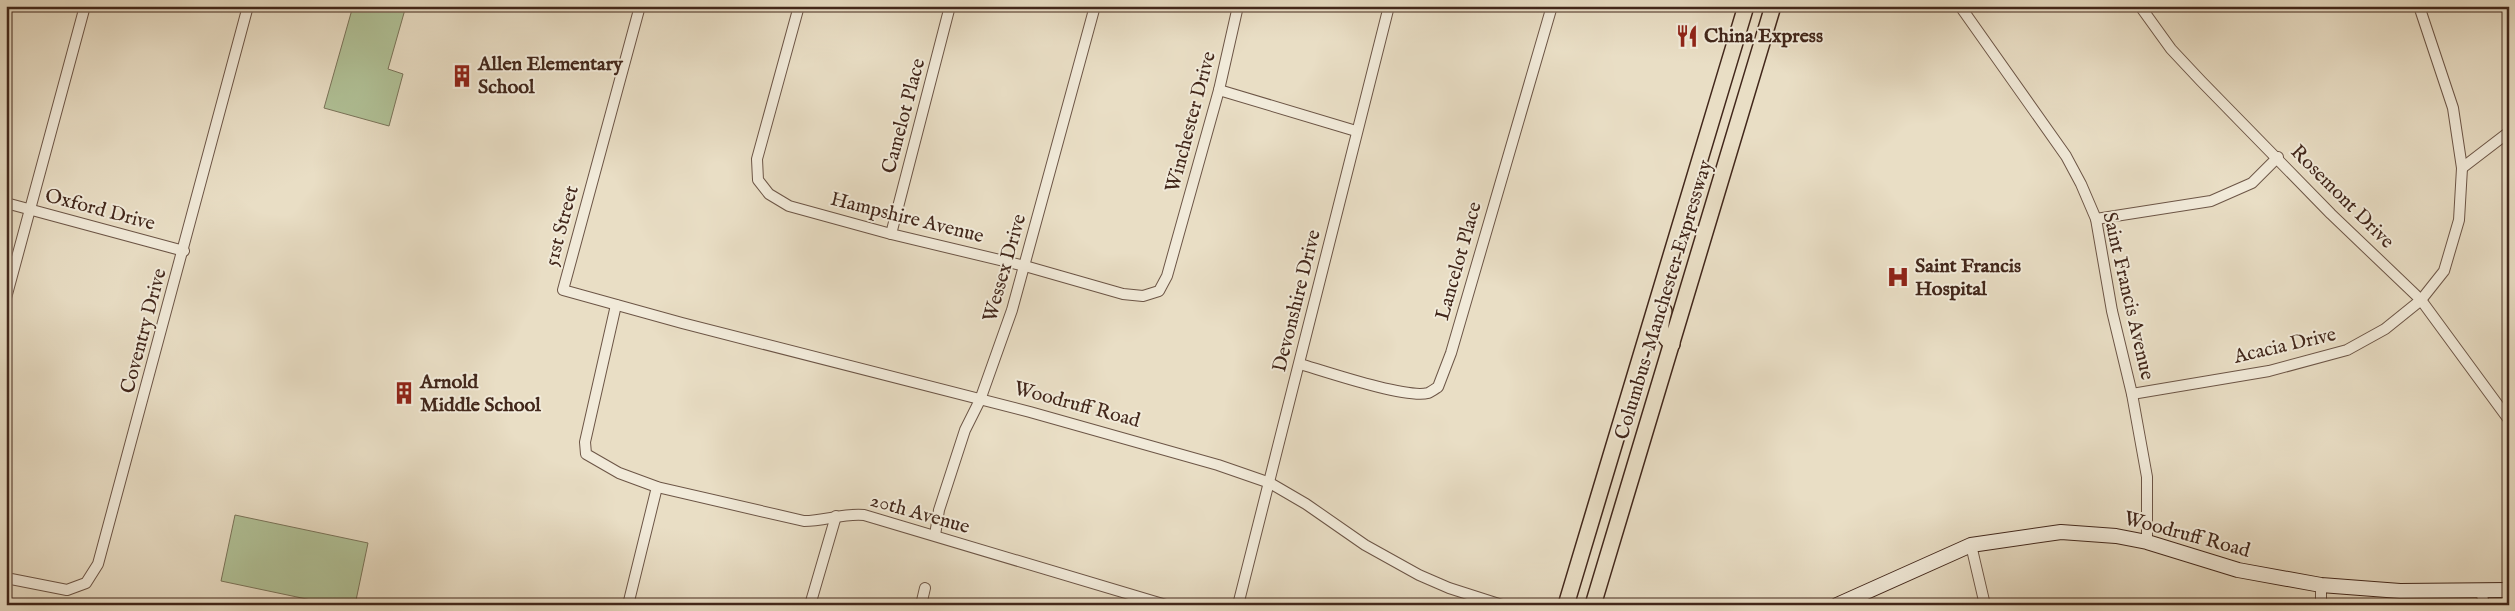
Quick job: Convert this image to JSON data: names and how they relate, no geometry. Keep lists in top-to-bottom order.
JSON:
{
  "streets": {
    "main road": ["Columbus-Manchester Expressway"],
    "street": [
      "Camelot Place",
      "Winchester Drive",
      "Rosemont Drive",
      "Oxford Drive",
      "Hampshire Avenue",
      "51st Street",
      "Lancelot Place",
      "Wessex Drive",
      "Saint Francis Avenue",
      "Devonshire Drive",
      "Coventry Drive",
      "Acacia Drive",
      "Woodruff Road",
      "20th Avenue"
    ]
  },
  "crossings": [
    ["Camelot Place", "Hampshire Avenue"],
    ["Winchester Drive", "Hampshire Avenue"],
    ["Rosemont Drive", "Acacia Drive"],
    ["Oxford Drive", "Coventry Drive"],
    ["Hampshire Avenue", "Wessex Drive"],
    ["51st Street", "Woodruff Road"],
    ["51st Street", "20th Avenue"],
    ["Lancelot Place", "Devonshire Drive"],
    ["Wessex Drive", "Woodruff Road"],
    ["Wessex Drive", "20th Avenue"],
    ["Saint Francis Avenue", "Acacia Drive"],
    ["Saint Francis Avenue", "Woodruff Road"],
    ["Devonshire Drive", "Woodruff Road"],
    ["Woodruff Road", "20th Avenue"]
  ],
  "places": {
    "restaurant": ["China Express"],
    "building": ["Allen Elementary School", "Arnold Middle School"],
    "hospital": ["Saint Francis Hospital"]
  }
}
